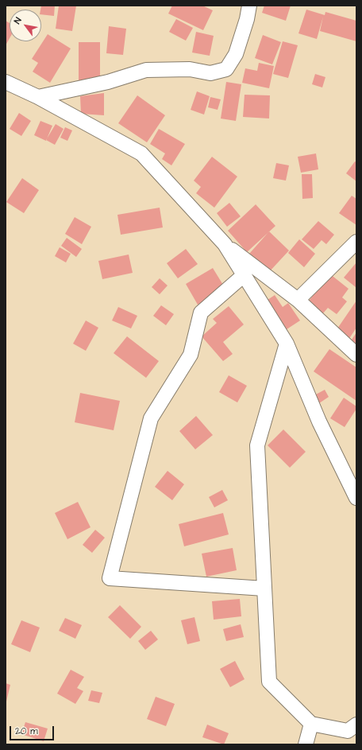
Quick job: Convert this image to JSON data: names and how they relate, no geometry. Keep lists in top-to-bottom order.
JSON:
{
  "scale_bar": "20 m",
  "north": "top left"
}
